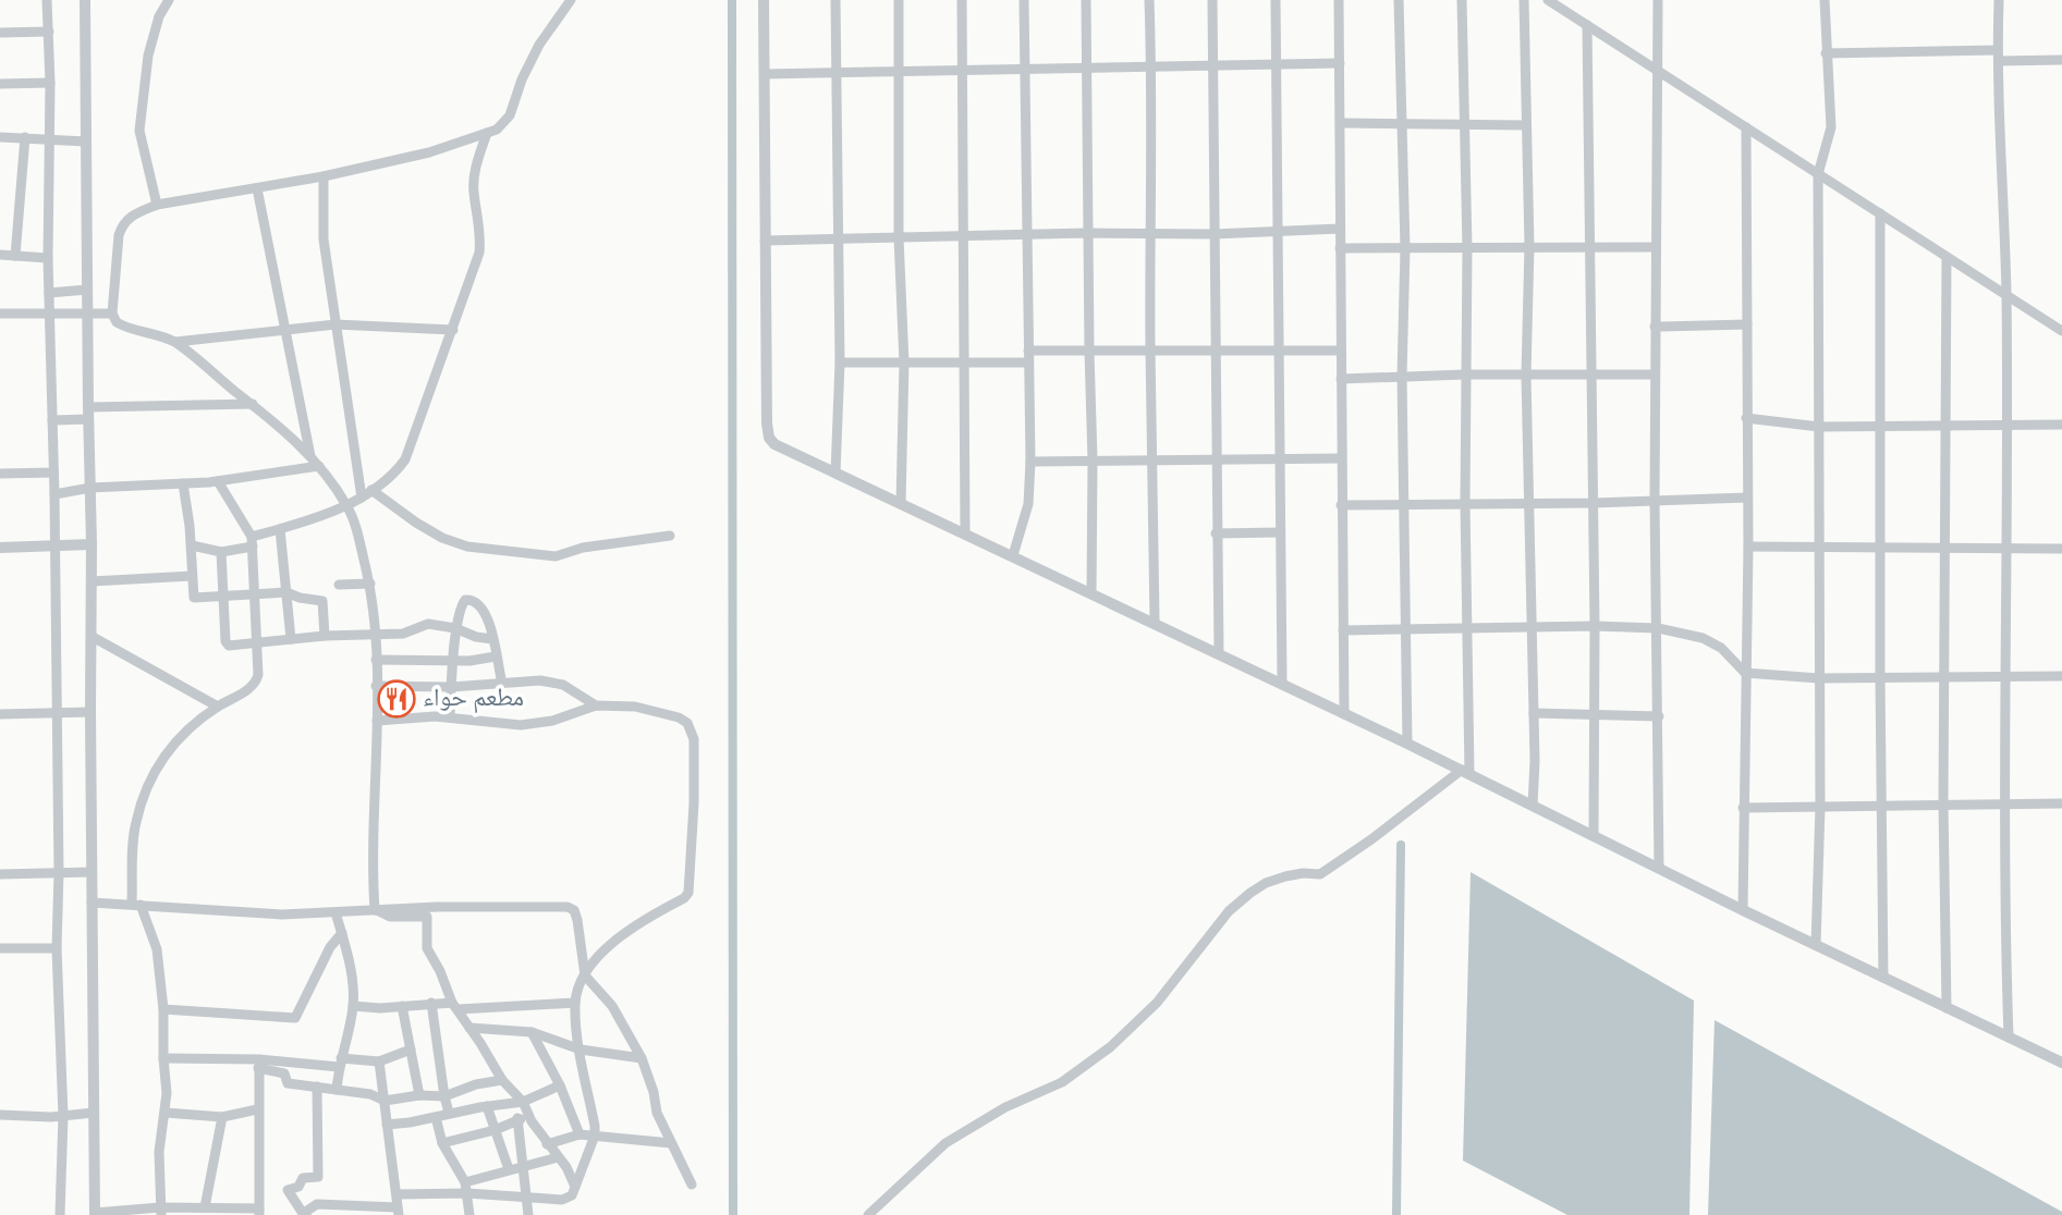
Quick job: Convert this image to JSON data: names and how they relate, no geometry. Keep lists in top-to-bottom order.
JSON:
{
  "places": {
    "restaurant": ["مطعم حواء"]
  }
}
